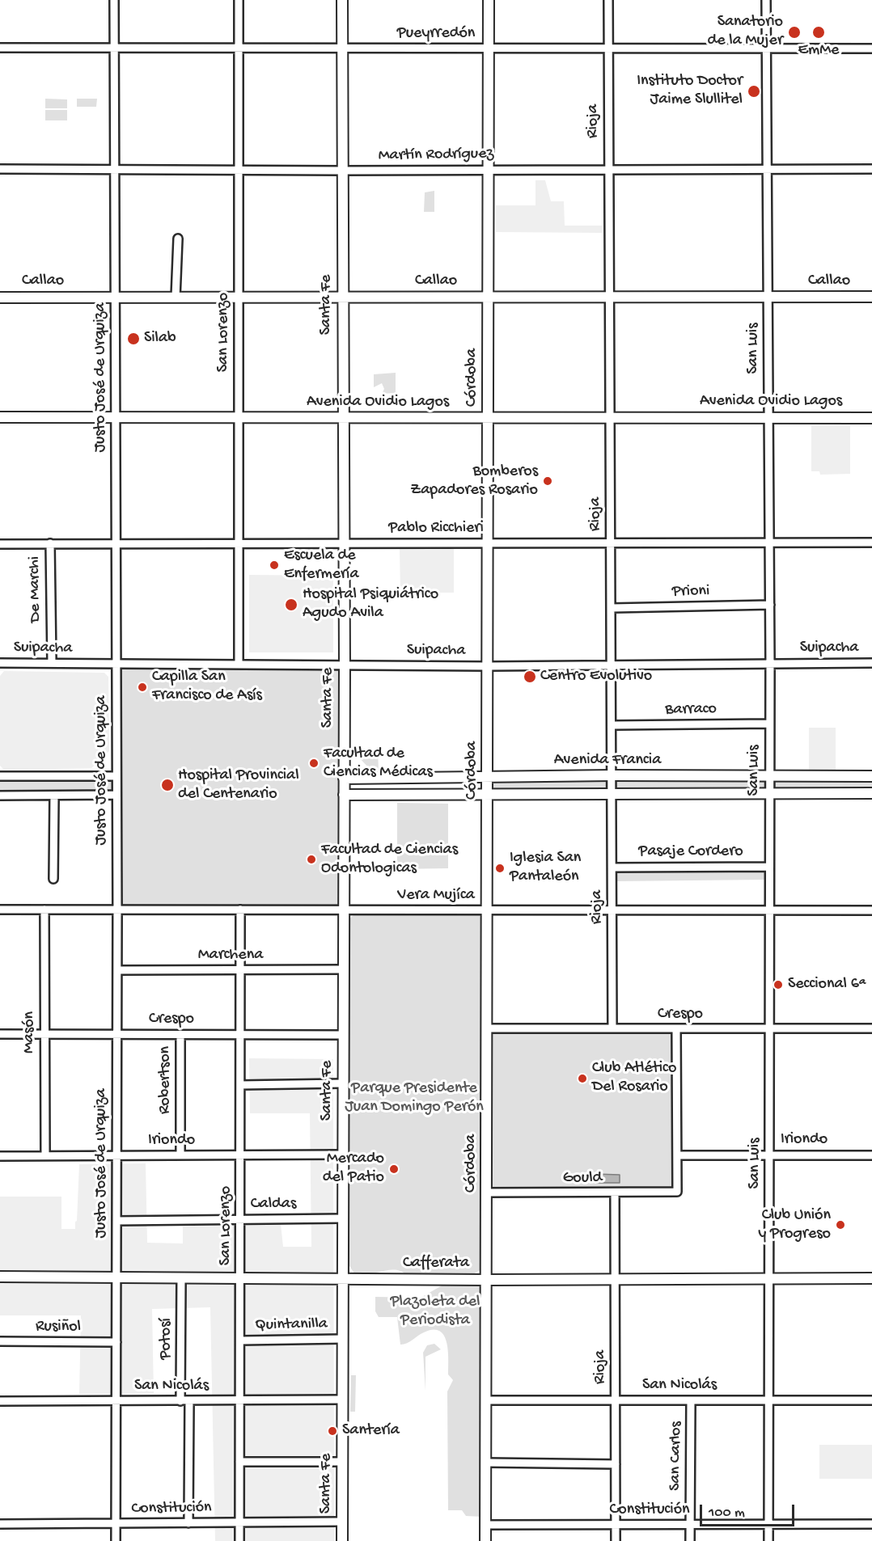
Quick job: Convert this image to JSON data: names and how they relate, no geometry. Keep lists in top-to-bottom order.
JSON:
{
  "streets": {
    "main road": [
      "Callao",
      "Santa Fe",
      "Córdoba",
      "Avenida Ovidio Lagos",
      "Avenida Francia",
      "Cafferata"
    ],
    "street": [
      "Pueyrredón",
      "Rioja",
      "Martín Rodríguez",
      "San Lorenzo",
      "San Luis",
      "Justo José de Urquiza",
      "Pablo Ricchieri",
      "De Marchi",
      "Prioni",
      "Suipacha",
      "Barraco",
      "Pasaje Cordero",
      "Vera Mujíca",
      "Marchena",
      "Crespo",
      "Masón",
      "Robertson",
      "Iriondo",
      "Gould",
      "Caldas",
      "Quintanilla",
      "Rusiñol",
      "Potosí",
      "San Nicolás",
      "San Carlos",
      "Constitución"
    ]
  },
  "crossings": [
    ["Pueyrredón", "Rioja"],
    ["Pueyrredón", "Santa Fe"],
    ["Pueyrredón", "San Lorenzo"],
    ["Pueyrredón", "San Luis"],
    ["Pueyrredón", "Justo José de Urquiza"],
    ["Pueyrredón", "Córdoba"],
    ["Rioja", "Martín Rodríguez"],
    ["Rioja", "Callao"],
    ["Rioja", "Avenida Ovidio Lagos"],
    ["Rioja", "Pablo Ricchieri"],
    ["Rioja", "Prioni"],
    ["Rioja", "Suipacha"],
    ["Rioja", "Barraco"],
    ["Rioja", "Avenida Francia"],
    ["Rioja", "Pasaje Cordero"],
    ["Rioja", "Vera Mujíca"],
    ["Rioja", "Crespo"],
    ["Rioja", "Gould"],
    ["Rioja", "Cafferata"],
    ["Rioja", "San Nicolás"],
    ["Rioja", "Constitución"],
    ["Martín Rodríguez", "Santa Fe"],
    ["Martín Rodríguez", "San Lorenzo"],
    ["Martín Rodríguez", "San Luis"],
    ["Martín Rodríguez", "Justo José de Urquiza"],
    ["Martín Rodríguez", "Córdoba"],
    ["Callao", "Santa Fe"],
    ["Callao", "San Lorenzo"],
    ["Callao", "San Luis"],
    ["Callao", "Justo José de Urquiza"],
    ["Callao", "Córdoba"],
    ["Santa Fe", "Avenida Ovidio Lagos"],
    ["Santa Fe", "Pablo Ricchieri"],
    ["Santa Fe", "Suipacha"],
    ["Santa Fe", "Avenida Francia"],
    ["Santa Fe", "Vera Mujíca"],
    ["Santa Fe", "Marchena"],
    ["Santa Fe", "Crespo"],
    ["Santa Fe", "Iriondo"],
    ["Santa Fe", "Caldas"],
    ["Santa Fe", "Cafferata"],
    ["Santa Fe", "Quintanilla"],
    ["Santa Fe", "San Nicolás"],
    ["Santa Fe", "Constitución"],
    ["San Lorenzo", "Avenida Ovidio Lagos"],
    ["San Lorenzo", "Pablo Ricchieri"],
    ["San Lorenzo", "Suipacha"],
    ["San Lorenzo", "Vera Mujíca"],
    ["San Lorenzo", "Marchena"],
    ["San Lorenzo", "Crespo"],
    ["San Lorenzo", "Iriondo"],
    ["San Lorenzo", "Caldas"],
    ["San Lorenzo", "Cafferata"],
    ["San Lorenzo", "Quintanilla"],
    ["San Lorenzo", "San Nicolás"],
    ["San Lorenzo", "Constitución"],
    ["San Luis", "Avenida Ovidio Lagos"],
    ["San Luis", "Pablo Ricchieri"],
    ["San Luis", "Prioni"],
    ["San Luis", "Suipacha"],
    ["San Luis", "Barraco"],
    ["San Luis", "Avenida Francia"],
    ["San Luis", "Pasaje Cordero"],
    ["San Luis", "Vera Mujíca"],
    ["San Luis", "Crespo"],
    ["San Luis", "Iriondo"],
    ["San Luis", "Cafferata"],
    ["San Luis", "San Nicolás"],
    ["San Luis", "Constitución"],
    ["Justo José de Urquiza", "Avenida Ovidio Lagos"],
    ["Justo José de Urquiza", "Pablo Ricchieri"],
    ["Justo José de Urquiza", "Suipacha"],
    ["Justo José de Urquiza", "Vera Mujíca"],
    ["Justo José de Urquiza", "Marchena"],
    ["Justo José de Urquiza", "Crespo"],
    ["Justo José de Urquiza", "Iriondo"],
    ["Justo José de Urquiza", "Caldas"],
    ["Justo José de Urquiza", "Cafferata"],
    ["Justo José de Urquiza", "Rusiñol"],
    ["Justo José de Urquiza", "San Nicolás"],
    ["Justo José de Urquiza", "Constitución"],
    ["Córdoba", "Avenida Ovidio Lagos"],
    ["Córdoba", "Pablo Ricchieri"],
    ["Córdoba", "Suipacha"],
    ["Córdoba", "Avenida Francia"],
    ["Córdoba", "Vera Mujíca"],
    ["Córdoba", "Crespo"],
    ["Córdoba", "Gould"],
    ["Córdoba", "Cafferata"],
    ["Córdoba", "San Nicolás"],
    ["Córdoba", "Constitución"],
    ["Pablo Ricchieri", "De Marchi"],
    ["De Marchi", "Suipacha"],
    ["Vera Mujíca", "Masón"],
    ["Crespo", "Masón"],
    ["Crespo", "Robertson"],
    ["Masón", "Iriondo"],
    ["Robertson", "Iriondo"],
    ["Iriondo", "Gould"],
    ["Cafferata", "Potosí"],
    ["Potosí", "San Nicolás"],
    ["San Nicolás", "San Carlos"],
    ["San Carlos", "Constitución"]
  ],
  "parks": ["Parque Presidente Juan Domingo Perón", "Plazoleta del Periodista"],
  "places": [
    "Sanatorio de la Mujer",
    "EmMe",
    "Instituto Doctor Jaime Slullitel",
    "Silab",
    "Bomberos Zapadores Rosario",
    "Escuela de Enfermería",
    "Hospital Psiquiátrico Agudo Avila",
    "Centro Evolutivo",
    "Capilla San Francisco de Asís",
    "Facultad de Ciencias Médicas",
    "Hospital Provincial del Centenario",
    "Facultad de Ciencias Odontologicas",
    "Iglesia San Pantaleón",
    "Seccional 6ª",
    "Club Atlético Del Rosario",
    "Mercado del Patio",
    "Club Unión y Progreso",
    "Santería"
  ],
  "scale_bar": "100 m"
}
